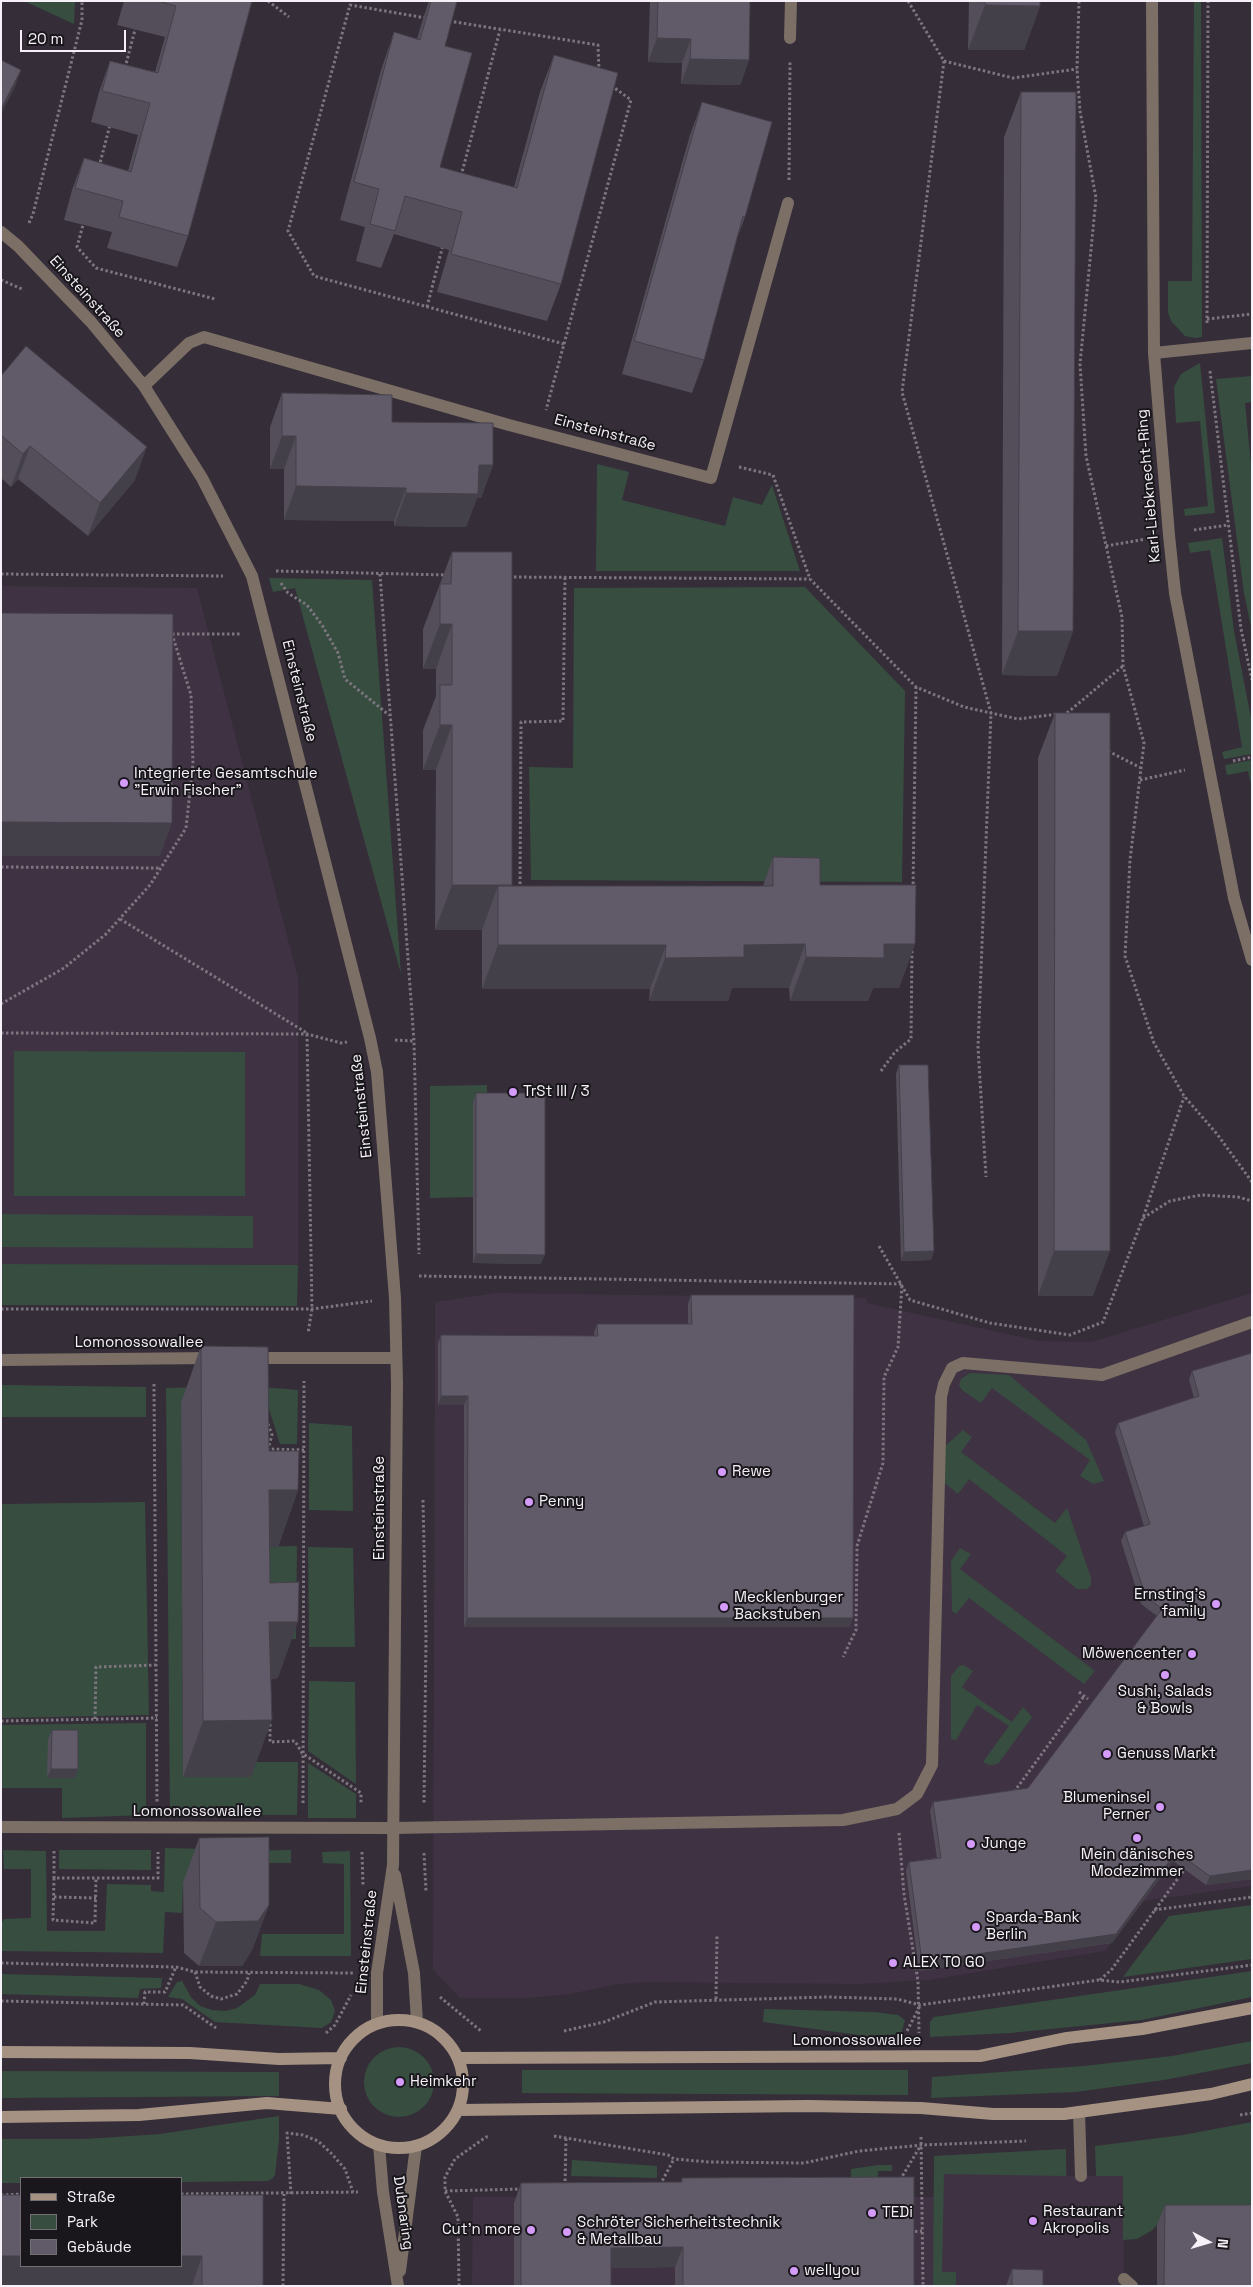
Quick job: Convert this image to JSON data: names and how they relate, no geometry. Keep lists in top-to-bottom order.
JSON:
{
  "streets": {
    "street": [
      "Einsteinstraße",
      "Karl-Liebknecht-Ring",
      "Lomonossowallee",
      "Dubnaring"
    ]
  },
  "crossings": [
    ["Einsteinstraße", "Lomonossowallee"],
    ["Einsteinstraße", "Dubnaring"],
    ["Lomonossowallee", "Dubnaring"]
  ],
  "places": [
    "Integrierte Gesamtschule \"Erwin Fischer\"",
    "TrSt III / 3",
    "Rewe",
    "Penny",
    "Ernsting's family",
    "Mecklenburger Backstuben",
    "Möwencenter",
    "Sushi, Salads & Bowls",
    "Genuss Markt",
    "Blumeninsel Perner",
    "Mein dänisches Modezimmer",
    "Junge",
    "Sparda-Bank Berlin",
    "ALEX TO GO",
    "Heimkehr",
    "TEDi",
    "Restaurant Akropolis",
    "Cut'n more",
    "Schröter Sicherheitstechnik & Metallbau",
    "wellyou"
  ],
  "legend": ["Straße", "Park", "Gebäude"],
  "scale_bar": "20 m",
  "north": "right"
}
